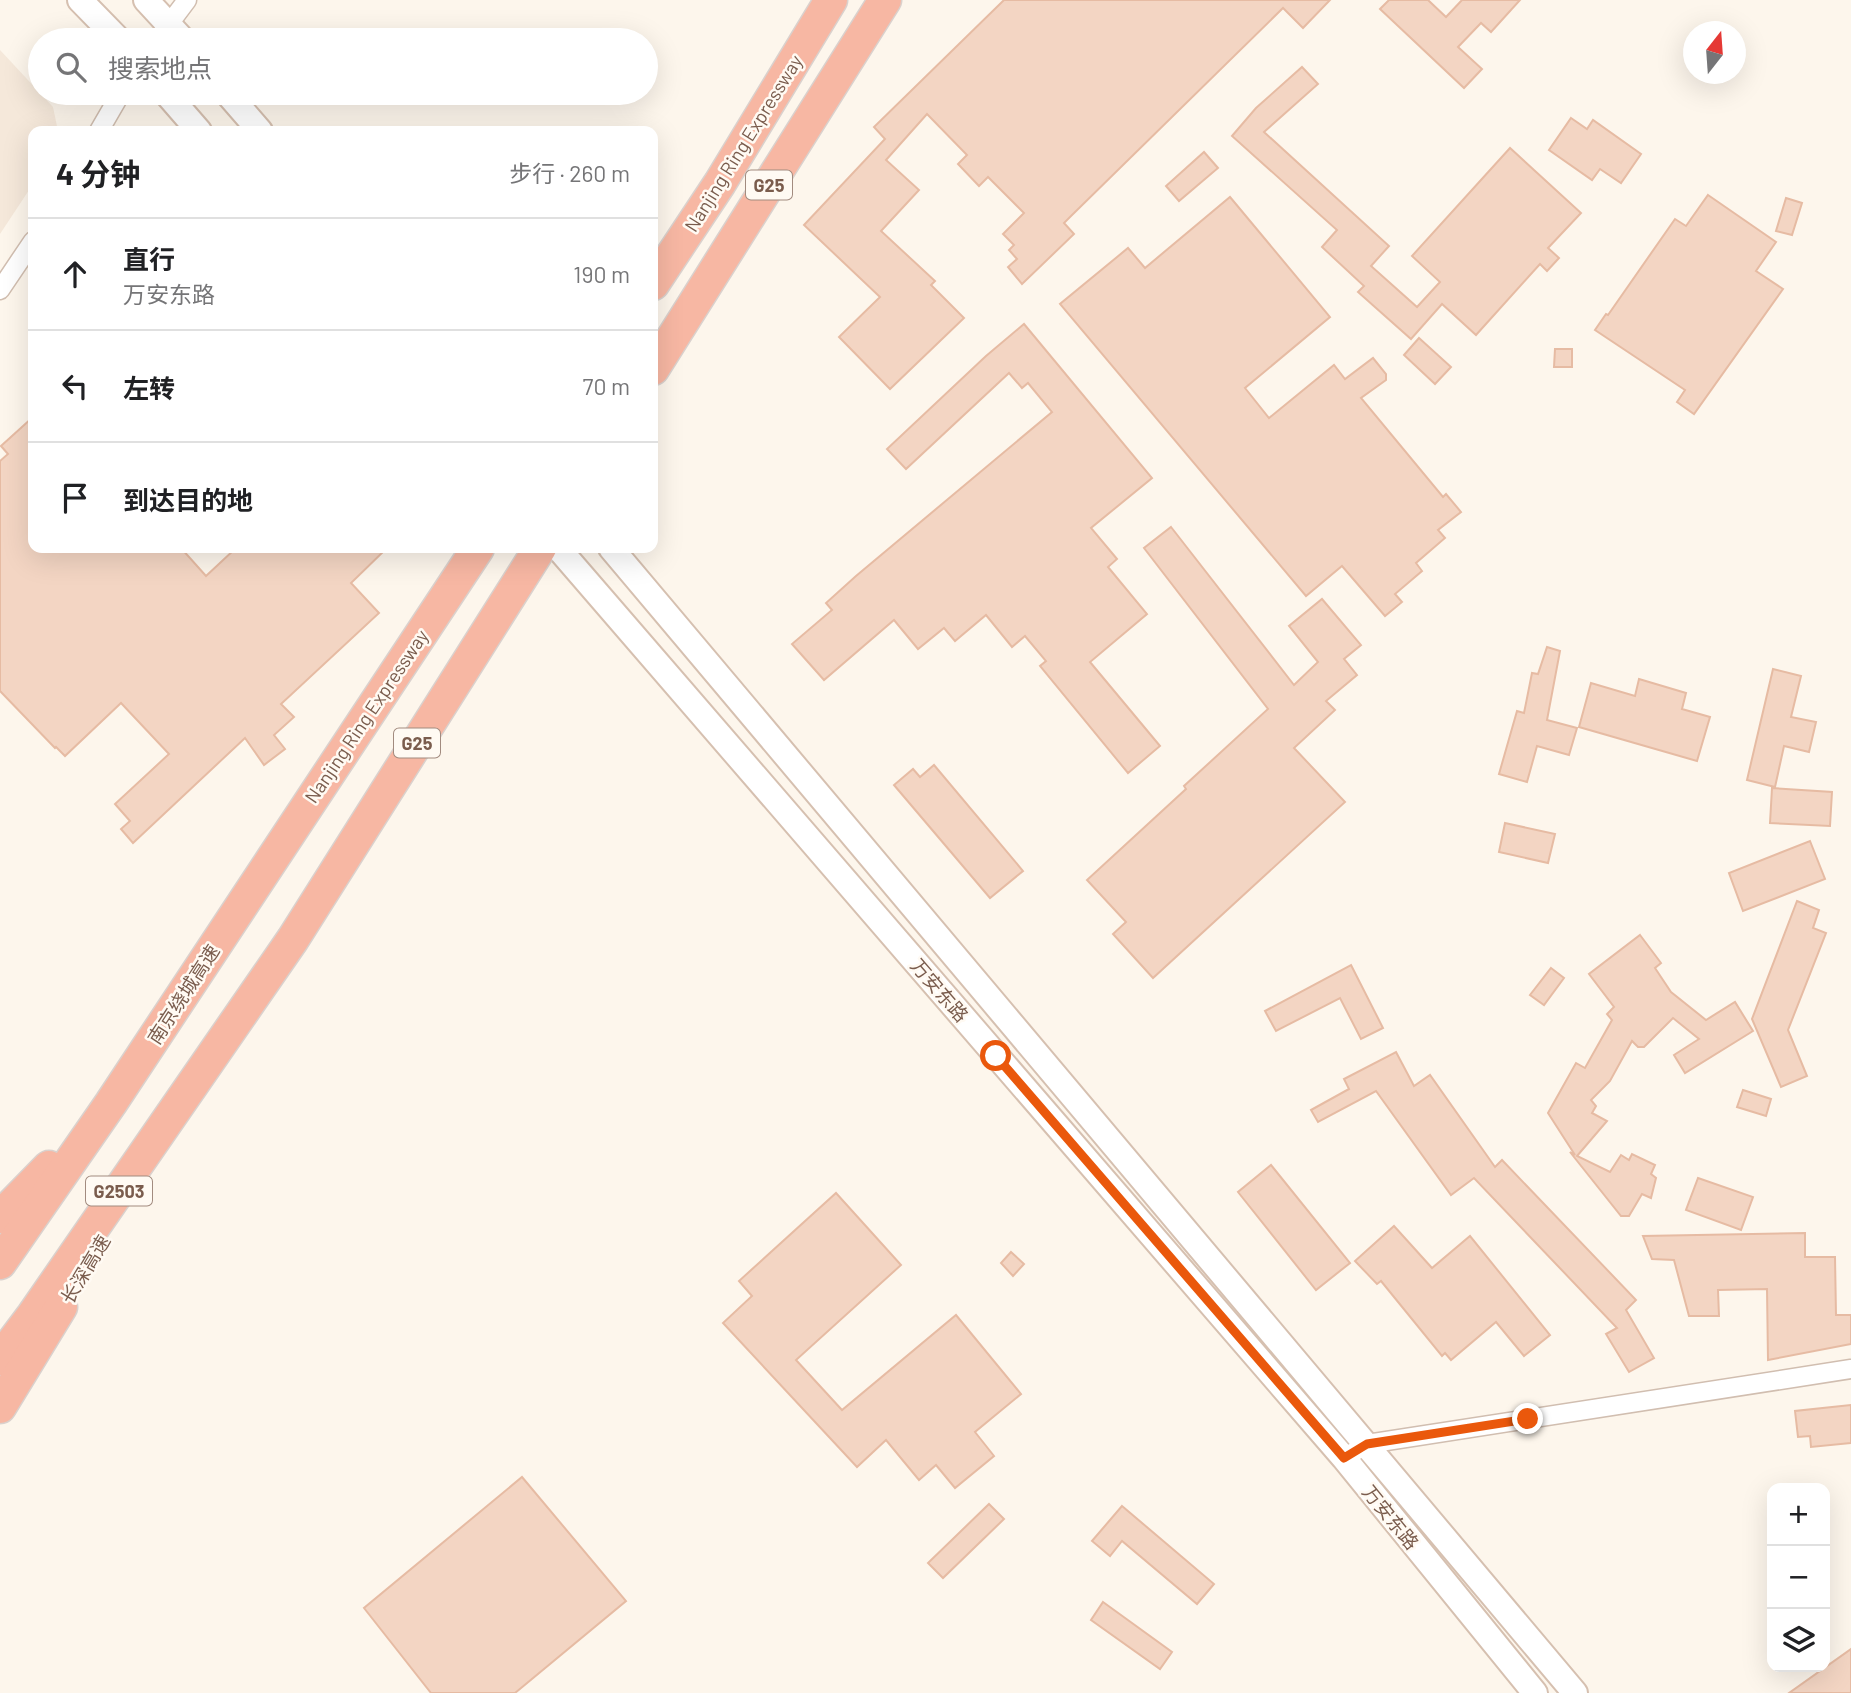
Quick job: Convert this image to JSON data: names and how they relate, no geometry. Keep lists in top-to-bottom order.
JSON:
{
  "streets": {
    "highway": [
      "Nanjing Ring Expressway",
      "G25",
      "南京绕城高速",
      "G2503",
      "长深高速"
    ],
    "main road": ["万安东路"]
  },
  "crossings": [
    ["Nanjing Ring Expressway", "南京绕城高速"],
    ["G25", "G2503"],
    ["G25", "长深高速"],
    ["南京绕城高速", "G2503"],
    ["G2503", "长深高速"]
  ],
  "north": "top",
  "page": {
    "search": "搜索地点",
    "heading": ["4 分钟", "步行 · 260 m"],
    "list": [
      ["直行", "万安东路", "190 m"],
      ["左转", "70 m"],
      "到达目的地"
    ],
    "map_buttons": ["+", "−"]
  }
}
